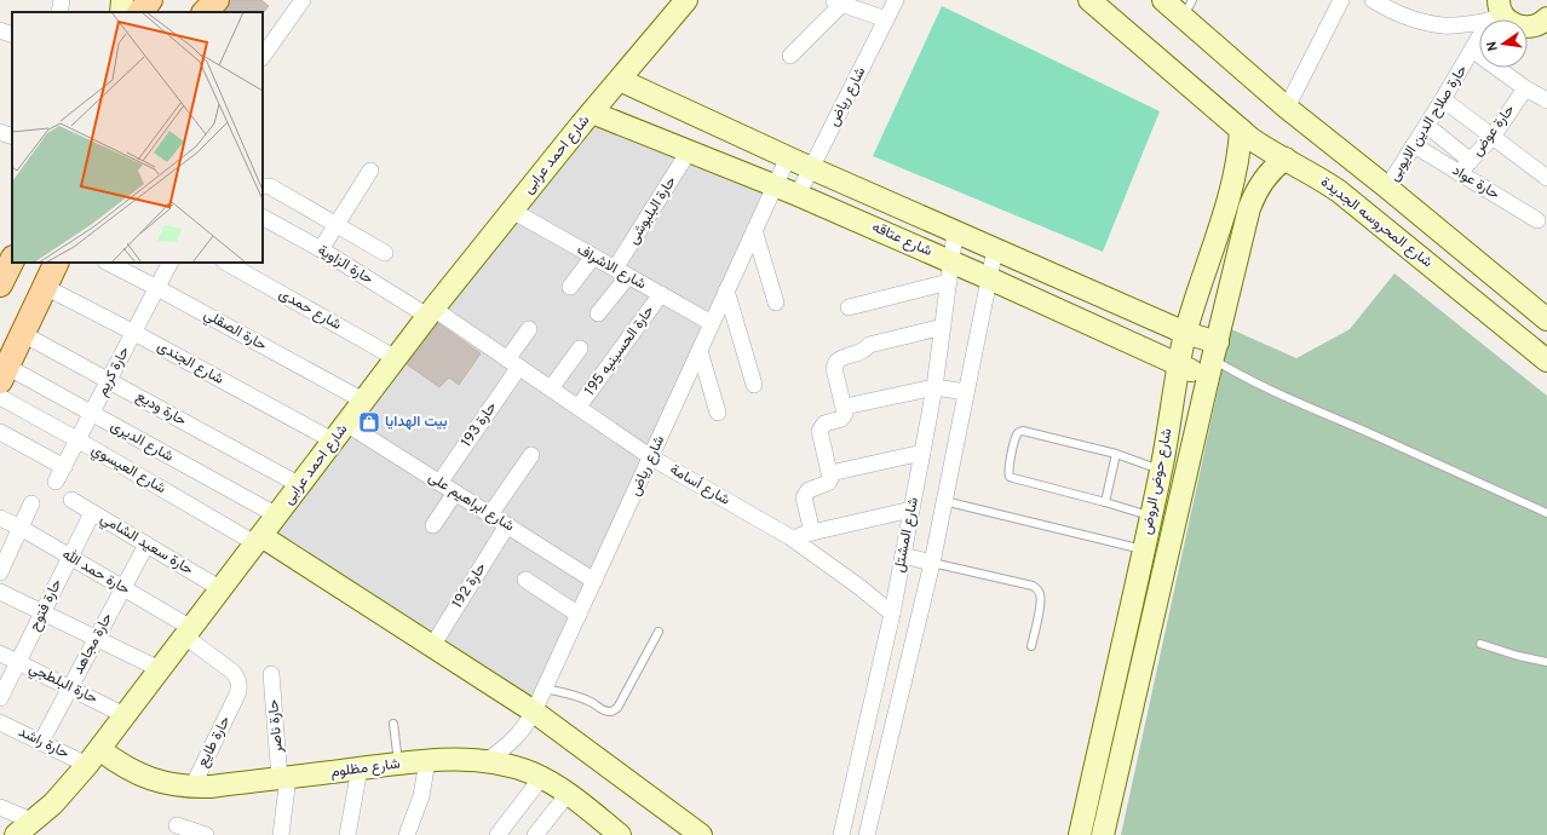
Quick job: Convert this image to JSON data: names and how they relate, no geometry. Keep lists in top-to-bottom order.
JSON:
{
  "streets": {
    "street": [
      "شارع رياض",
      "حارة صلاح الدين الايوبى",
      "حارة عوض",
      "شارع احمد عرابى",
      "حارة عواد",
      "حارة البلبوشى",
      "شارع المحروسه الجديدة",
      "شارع عتاقه",
      "حارة الزاوية",
      "شارع الاشراف",
      "شارع حمدى",
      "حارة الصقلي",
      "حارة الحسينيه 195",
      "شارع الجندى",
      "حارة كريم",
      "حارة وديع",
      "حارة 193",
      "شارع الديرى",
      "شارع العيسوي",
      "شارع حوض الروض",
      "شارع أسامة",
      "شارع ابراهيم على",
      "شارع المشتل",
      "حارة سعيد الشامي",
      "حارة حمد الله",
      "حارة 192",
      "حارة فتوح",
      "حارة مجاهد",
      "حارة البلطجي",
      "حارة ناصر",
      "حارة طايع",
      "حارة راشد",
      "شارع مظلوم"
    ]
  },
  "crossings": [
    ["شارع رياض", "شارع عتاقه"],
    ["شارع رياض", "شارع الاشراف"],
    ["شارع رياض", "شارع أسامة"],
    ["شارع رياض", "شارع ابراهيم على"],
    ["شارع رياض", "شارع مظلوم"],
    ["حارة صلاح الدين الايوبى", "حارة عواد"],
    ["حارة عوض", "حارة عواد"],
    ["شارع احمد عرابى", "شارع عتاقه"],
    ["شارع احمد عرابى", "حارة الزاوية"],
    ["شارع احمد عرابى", "شارع الاشراف"],
    ["شارع احمد عرابى", "شارع حمدى"],
    ["شارع احمد عرابى", "حارة الصقلي"],
    ["شارع احمد عرابى", "شارع الجندى"],
    ["شارع احمد عرابى", "حارة وديع"],
    ["شارع احمد عرابى", "شارع الديرى"],
    ["شارع احمد عرابى", "شارع العيسوي"],
    ["شارع احمد عرابى", "شارع أسامة"],
    ["شارع احمد عرابى", "شارع ابراهيم على"],
    ["شارع احمد عرابى", "حارة سعيد الشامي"],
    ["شارع احمد عرابى", "حارة حمد الله"],
    ["شارع احمد عرابى", "حارة البلطجي"],
    ["شارع احمد عرابى", "حارة راشد"],
    ["شارع احمد عرابى", "شارع مظلوم"],
    ["حارة البلبوشى", "شارع عتاقه"],
    ["حارة البلبوشى", "شارع الاشراف"],
    ["شارع المحروسه الجديدة", "شارع حوض الروض"],
    ["شارع عتاقه", "شارع حوض الروض"],
    ["شارع عتاقه", "شارع المشتل"],
    ["حارة الزاوية", "شارع أسامة"],
    ["شارع الاشراف", "حارة الحسينيه 195"],
    ["حارة الصقلي", "حارة كريم"],
    ["حارة الحسينيه 195", "شارع أسامة"],
    ["شارع الجندى", "حارة كريم"],
    ["شارع الجندى", "شارع ابراهيم على"],
    ["حارة كريم", "حارة وديع"],
    ["حارة كريم", "شارع الديرى"],
    ["حارة كريم", "شارع العيسوي"],
    ["حارة وديع", "شارع الديرى"],
    ["حارة 193", "شارع أسامة"],
    ["حارة 193", "شارع ابراهيم على"],
    ["شارع أسامة", "شارع المشتل"],
    ["شارع ابراهيم على", "حارة 192"],
    ["حارة سعيد الشامي", "حارة فتوح"],
    ["حارة سعيد الشامي", "حارة مجاهد"],
    ["حارة حمد الله", "حارة فتوح"],
    ["حارة حمد الله", "حارة مجاهد"],
    ["حارة حمد الله", "حارة طايع"],
    ["حارة فتوح", "حارة البلطجي"],
    ["حارة مجاهد", "حارة البلطجي"],
    ["حارة مجاهد", "حارة راشد"],
    ["حارة ناصر", "شارع مظلوم"],
    ["حارة طايع", "شارع مظلوم"],
    ["حارة راشد", "شارع مظلوم"]
  ],
  "places": {
    "shop": ["بيت الهدايا"]
  },
  "north": "left"
}
